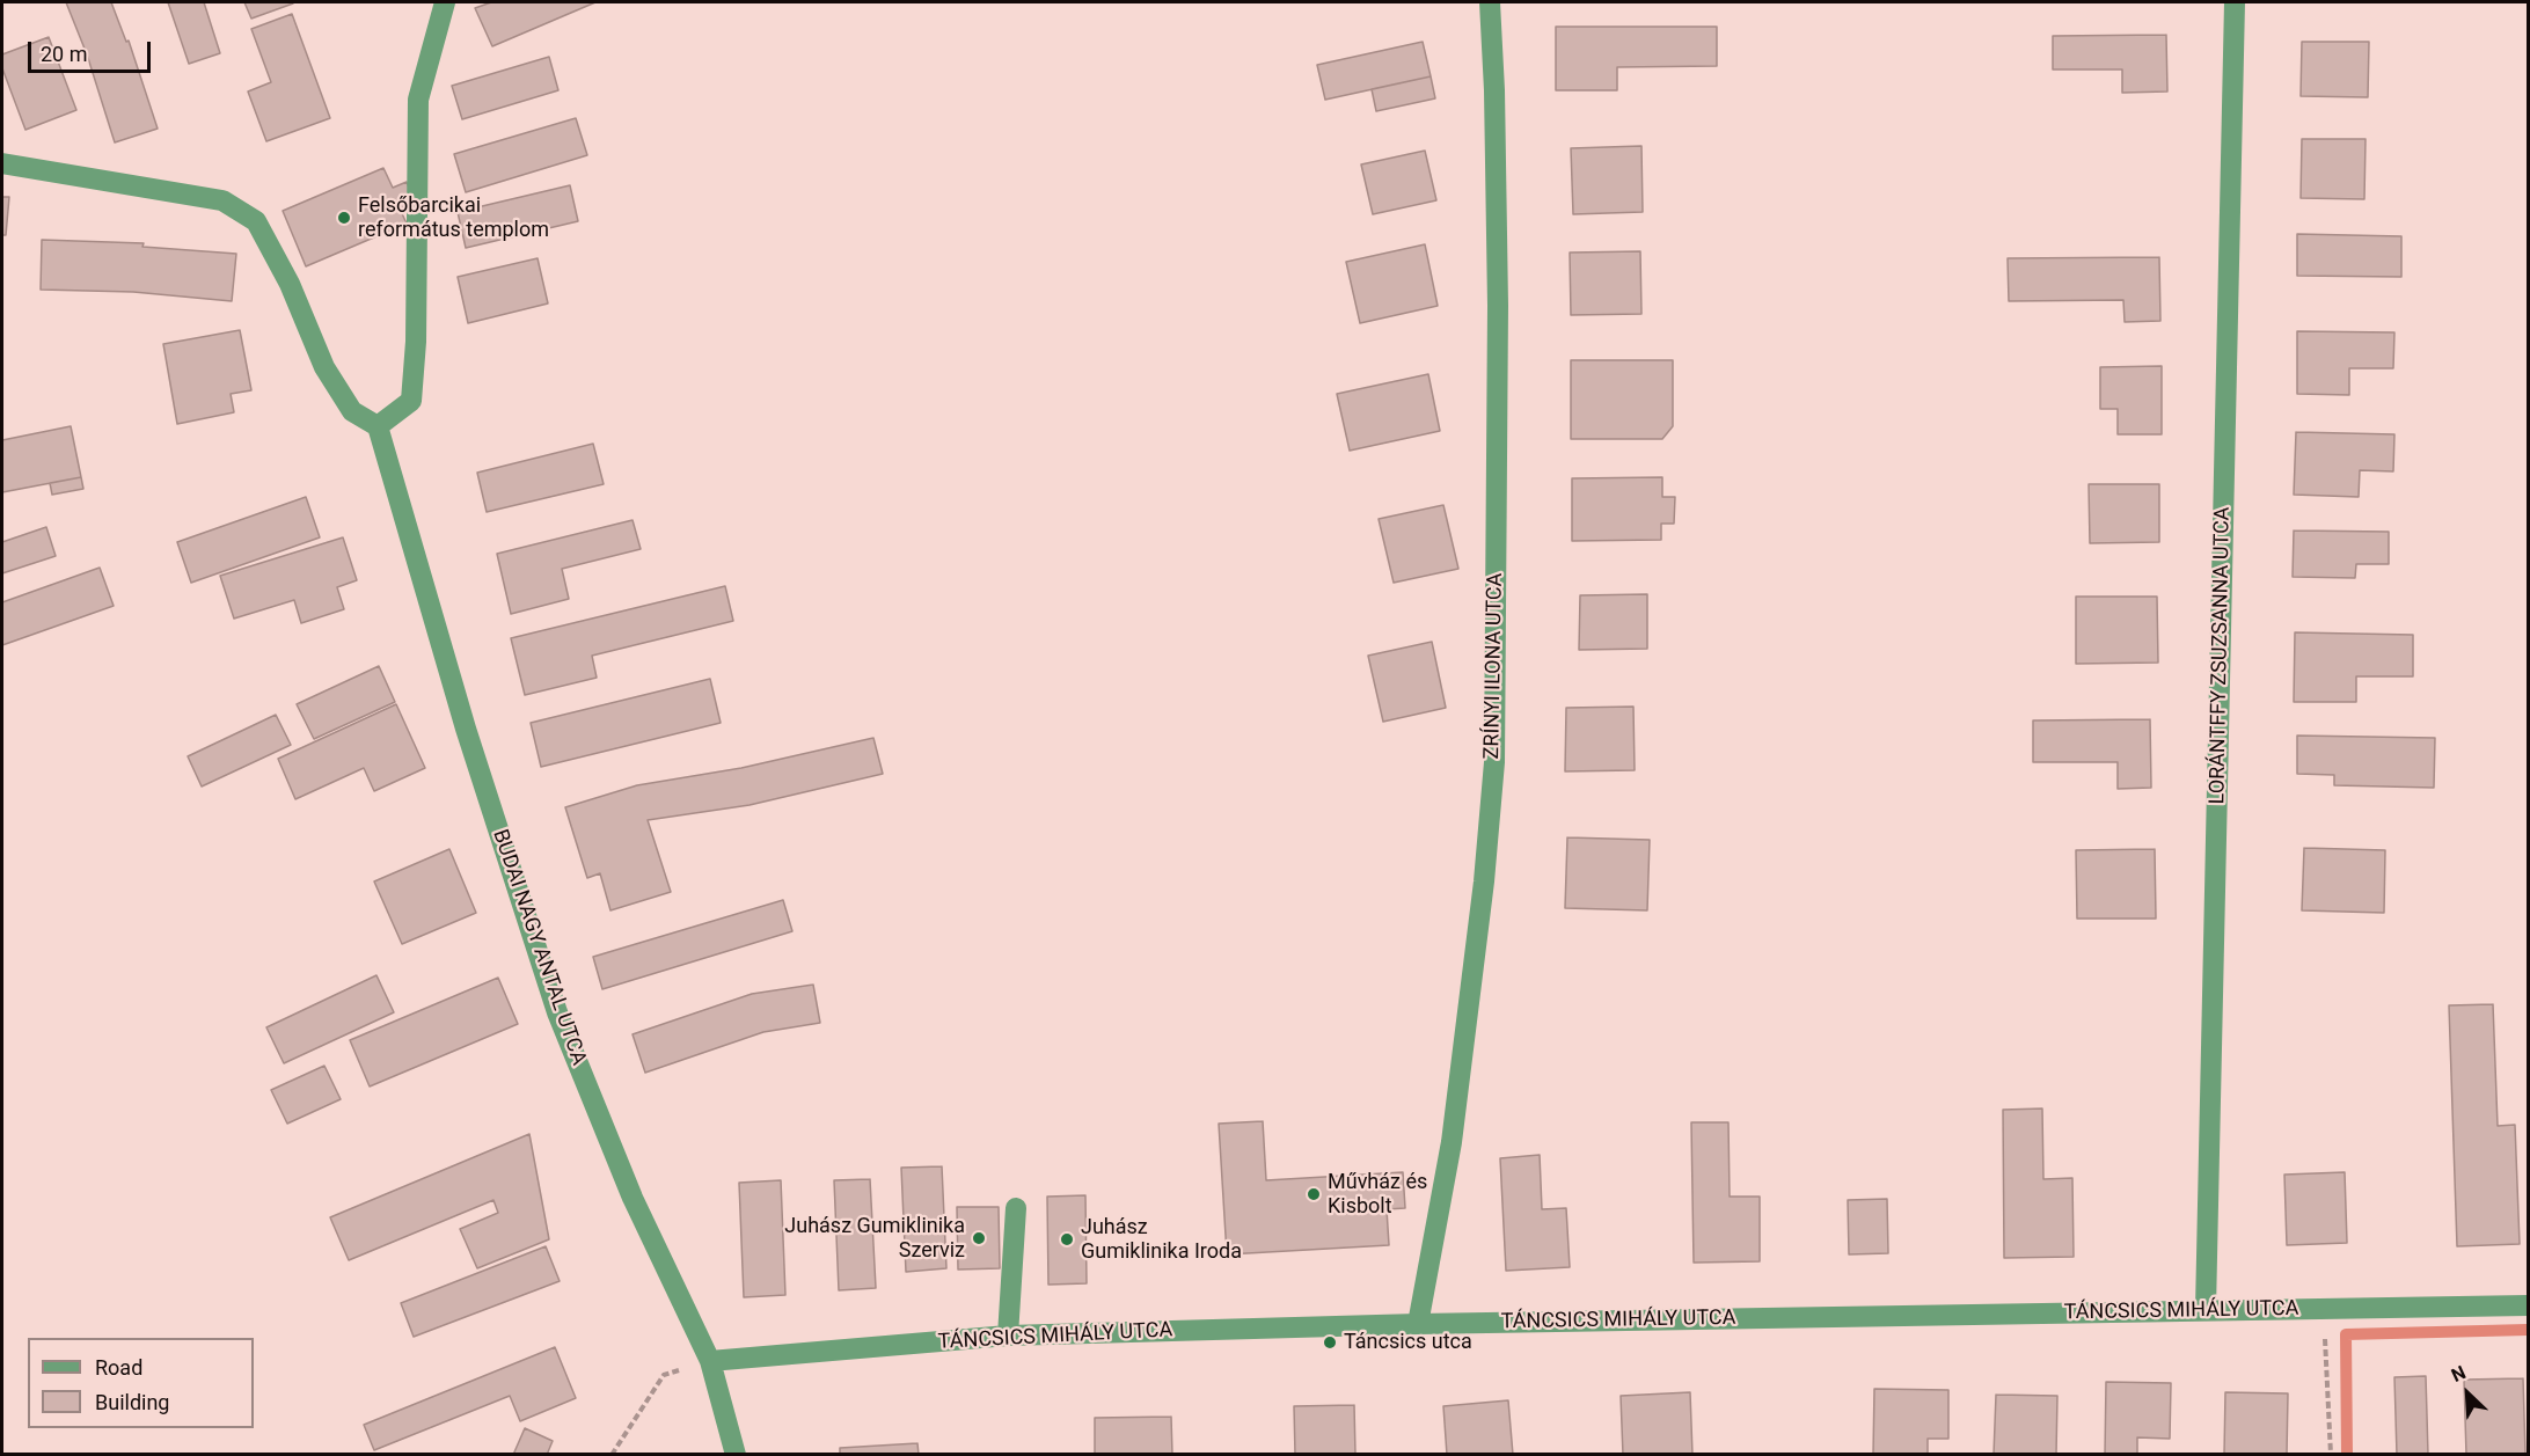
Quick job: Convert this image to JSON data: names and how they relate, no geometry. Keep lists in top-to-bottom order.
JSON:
{
  "streets": {
    "street": [
      "LORÁNTFFY ZSUZSANNA UTCA",
      "ZRÍNYI ILONA UTCA",
      "BUDAI NAGY ANTAL UTCA",
      "TÁNCSICS MIHÁLY UTCA"
    ]
  },
  "crossings": [
    ["LORÁNTFFY ZSUZSANNA UTCA", "TÁNCSICS MIHÁLY UTCA"],
    ["ZRÍNYI ILONA UTCA", "TÁNCSICS MIHÁLY UTCA"],
    ["BUDAI NAGY ANTAL UTCA", "TÁNCSICS MIHÁLY UTCA"]
  ],
  "places": [
    "Felsőbarcikai református templom",
    "Művház és Kisbolt",
    "Juhász Gumiklinika Szerviz",
    "Juhász Gumiklinika Iroda",
    "Táncsics utca"
  ],
  "legend": ["Road", "Building"],
  "scale_bar": "20 m",
  "north": "top left"
}
